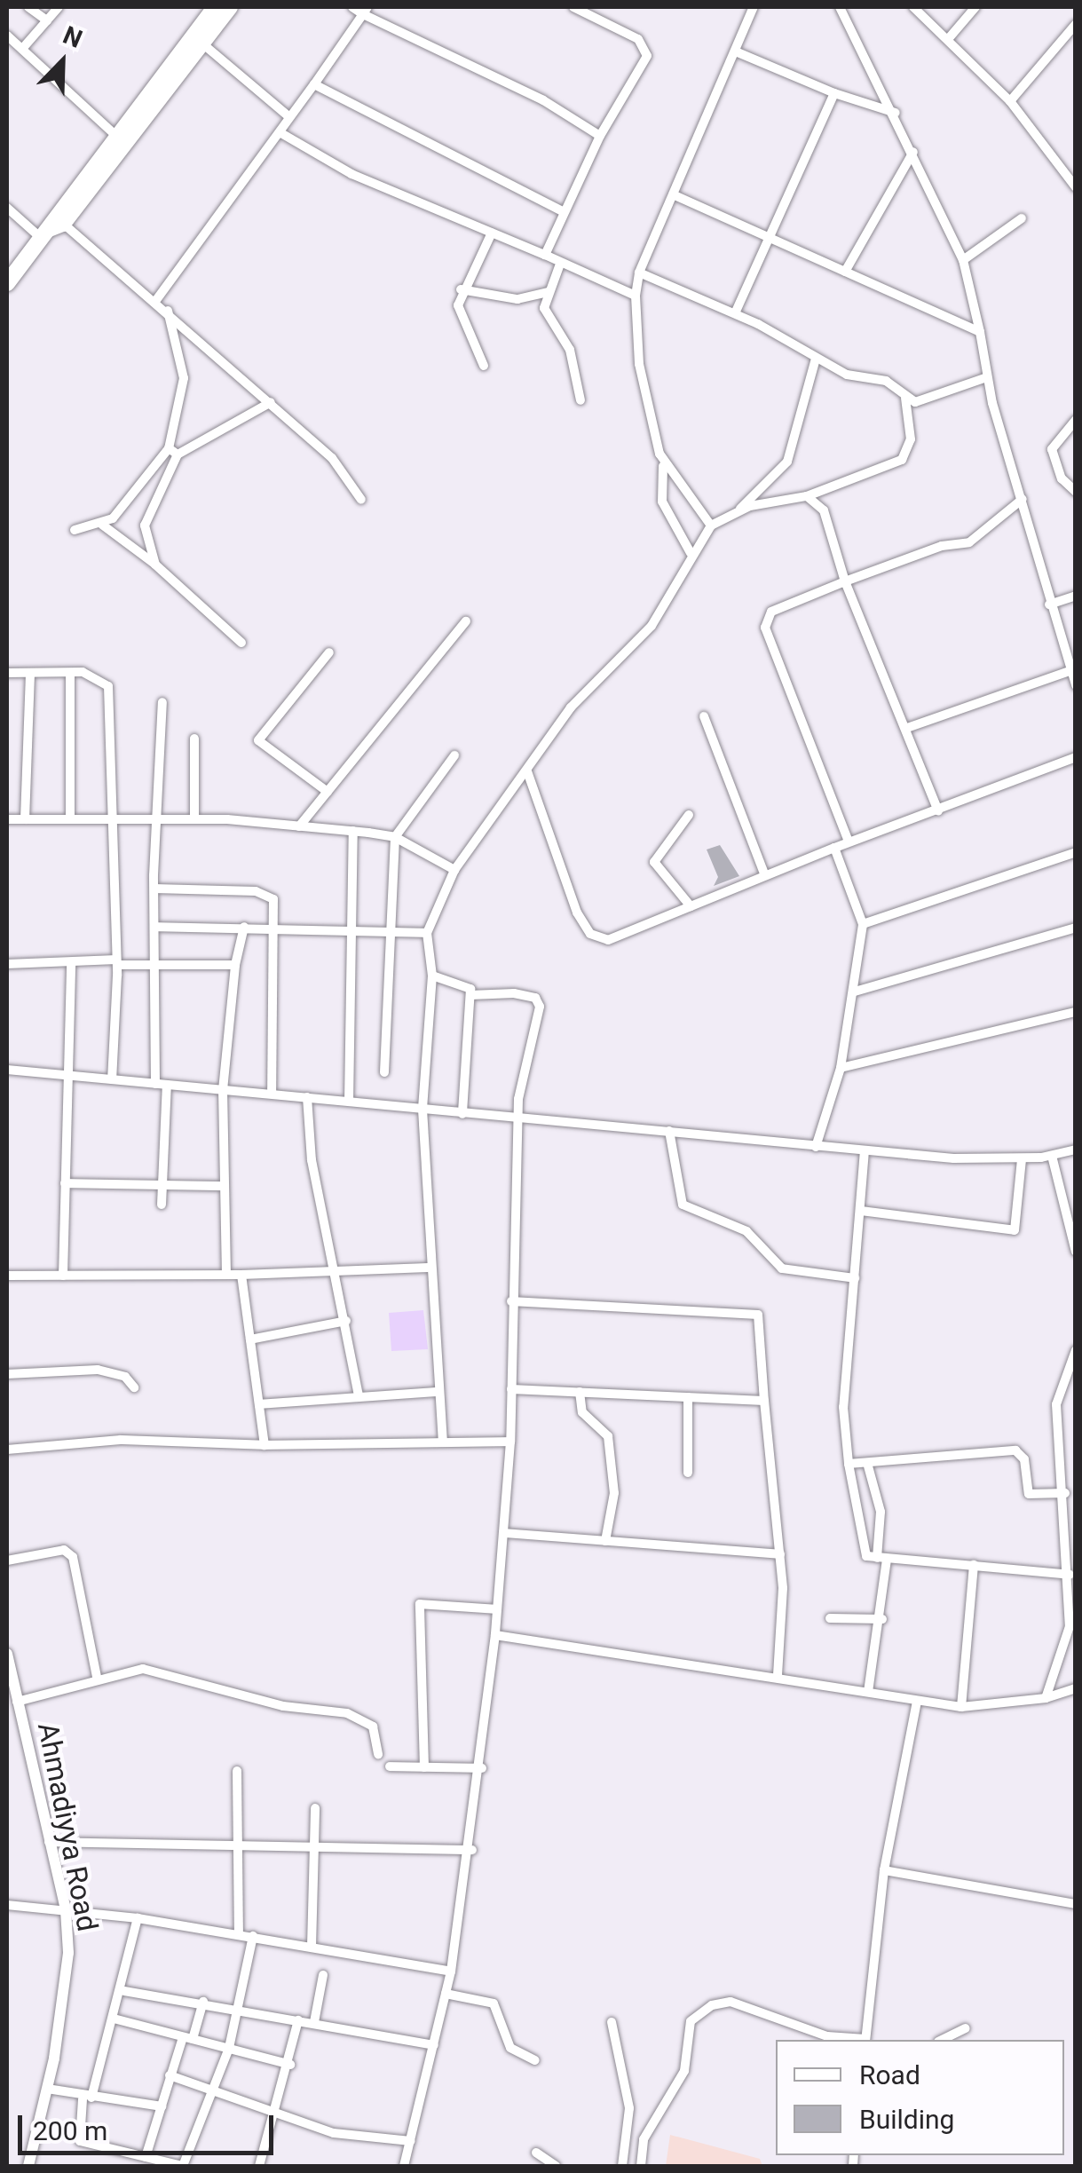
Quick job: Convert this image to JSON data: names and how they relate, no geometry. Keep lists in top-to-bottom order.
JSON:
{
  "streets": {
    "street": ["Ahmadiyya Road"]
  },
  "legend": ["Road", "Building"],
  "scale_bar": "200 m",
  "north": "top right"
}
